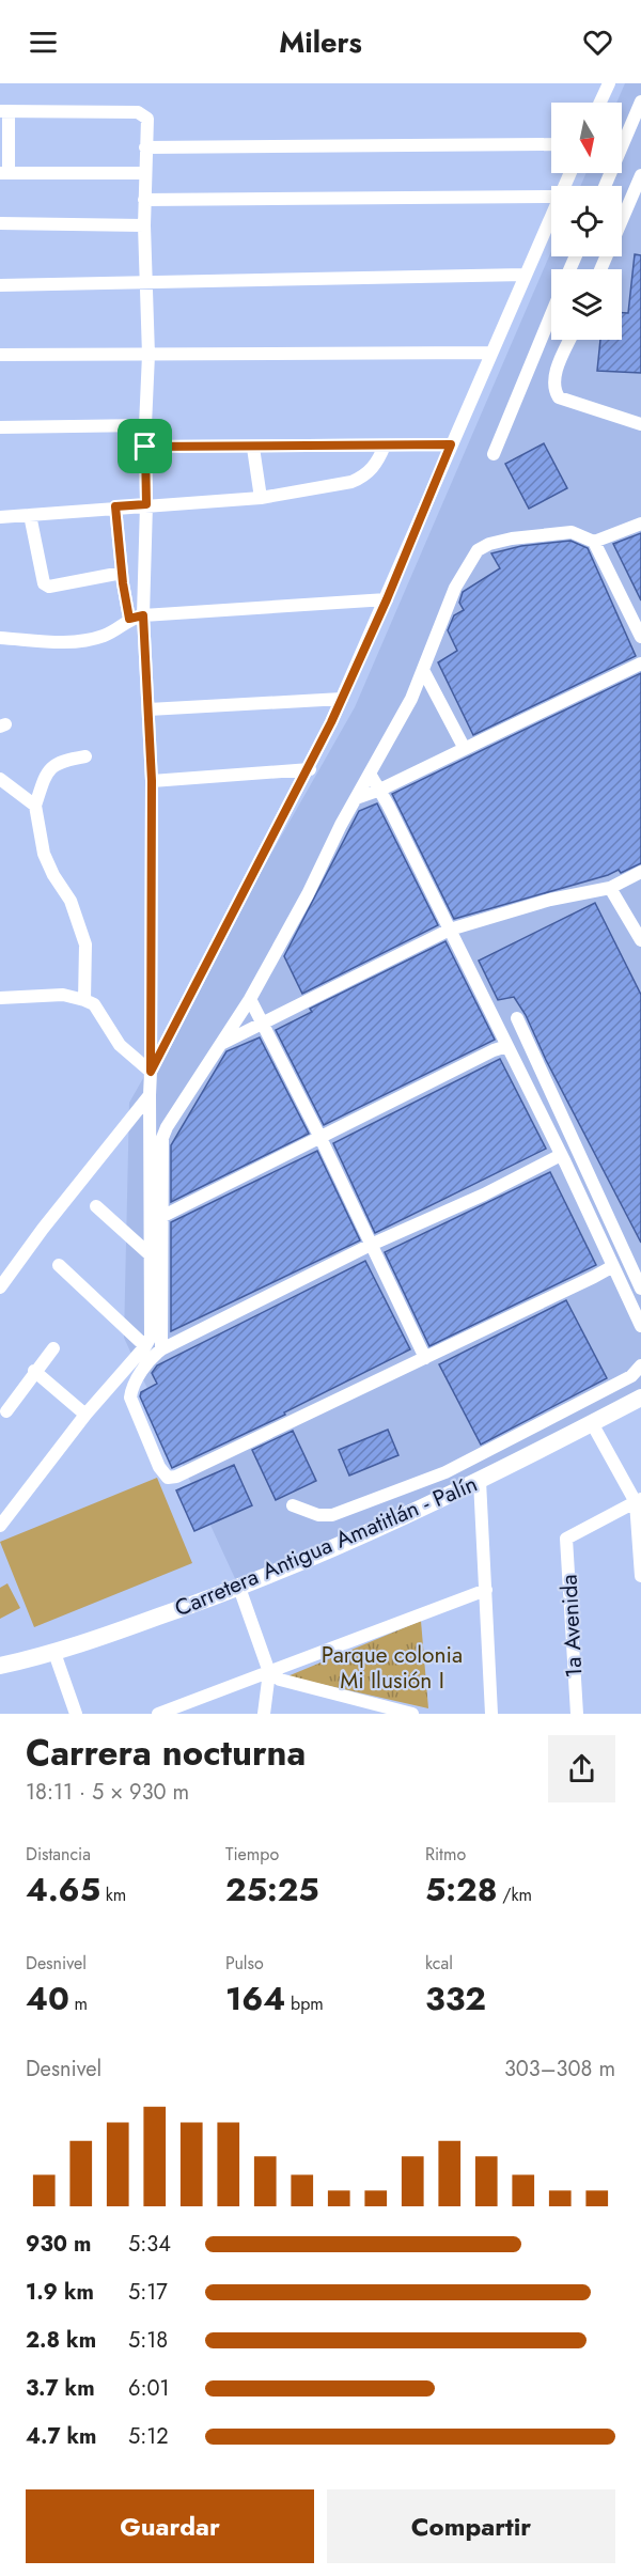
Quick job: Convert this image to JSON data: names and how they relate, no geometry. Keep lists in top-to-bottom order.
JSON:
{
  "streets": {
    "main road": ["Carretera Antigua Amatitlán - Palín"],
    "street": ["1a Avenida"]
  },
  "parks": ["Parque colonia Mi Ilusión I"],
  "north": "bottom",
  "page": {
    "header": "Milers",
    "heading": ["Carrera nocturna", "18:11 · 5 × 930 m"],
    "stats": [
      ["Distancia", "4.65 km"],
      ["Tiempo", "25:25"],
      ["Ritmo", "5:28 /km"],
      ["Desnivel", "40 m"],
      ["Pulso", "164 bpm"],
      ["kcal", "332"]
    ],
    "chart": ["Desnivel", "303–308 m"],
    "list": [
      {
        "name": "930 m",
        "note": "5:34"
      },
      {
        "name": "1.9 km",
        "note": "5:17"
      },
      {
        "name": "2.8 km",
        "note": "5:18"
      },
      {
        "name": "3.7 km",
        "note": "6:01"
      },
      {
        "name": "4.7 km",
        "note": "5:12"
      }
    ],
    "buttons": ["Guardar", "Compartir"]
  }
}
